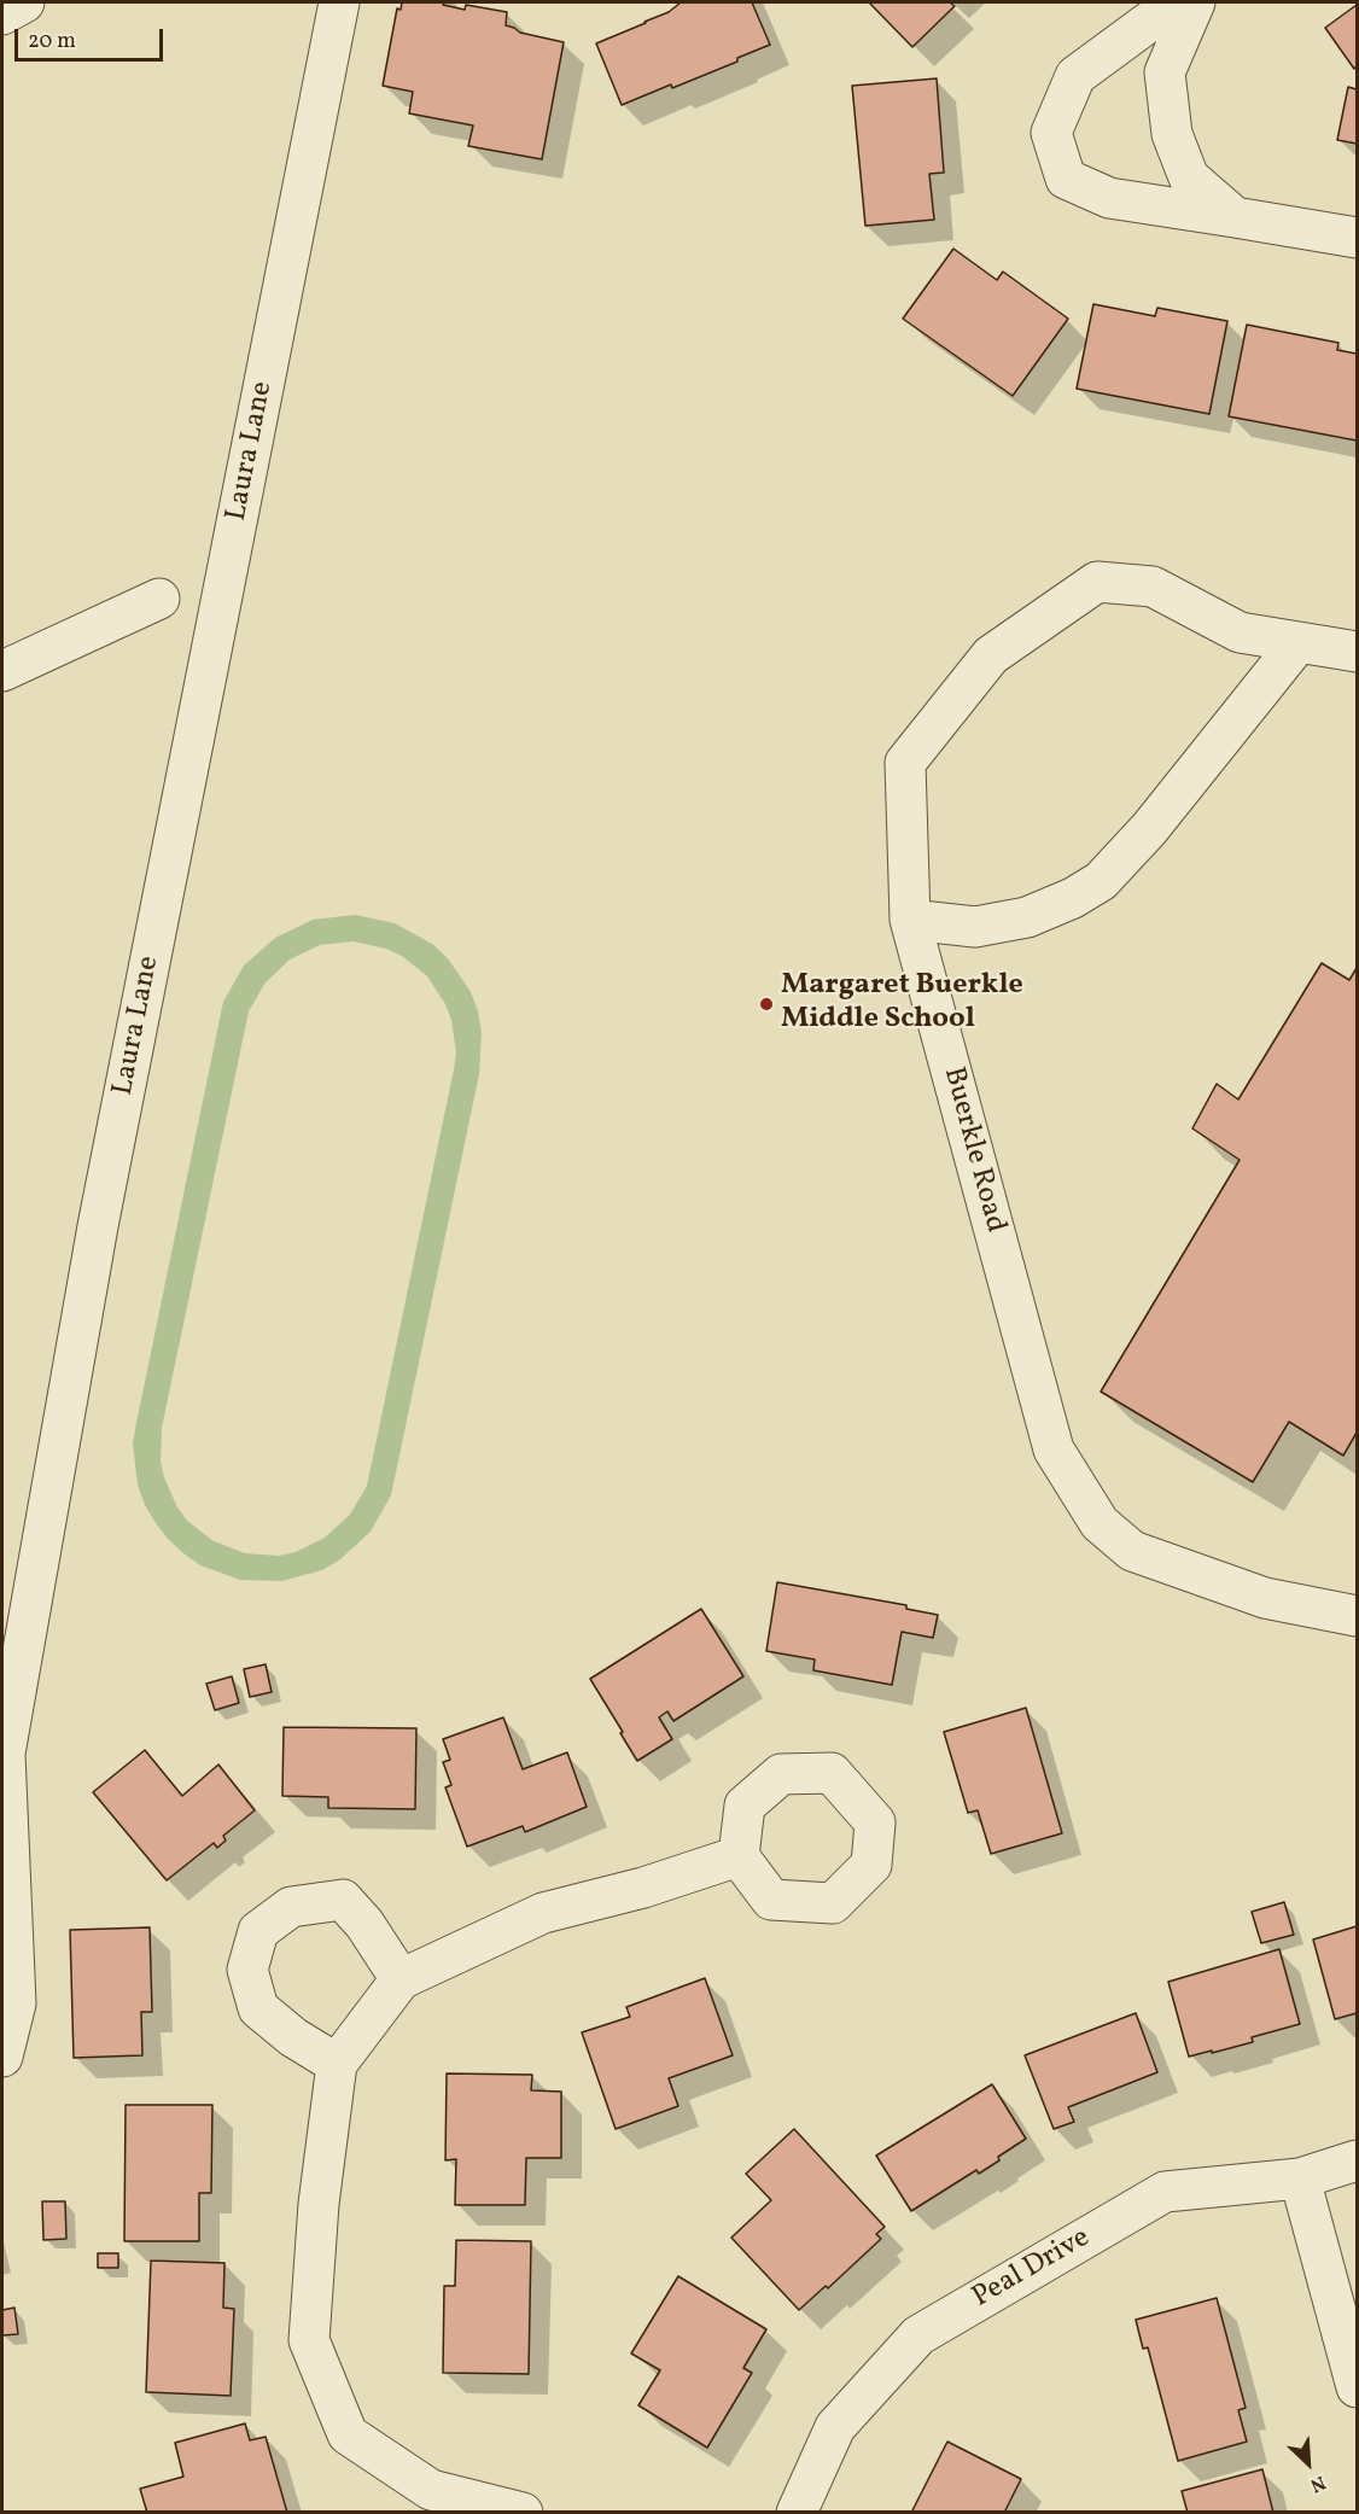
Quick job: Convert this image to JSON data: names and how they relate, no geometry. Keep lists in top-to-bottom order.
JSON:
{
  "streets": {
    "street": ["Laura Lane", "Buerkle Road", "Peal Drive"]
  },
  "places": ["Margaret Buerkle Middle School"],
  "scale_bar": "20 m",
  "north": "bottom right"
}
